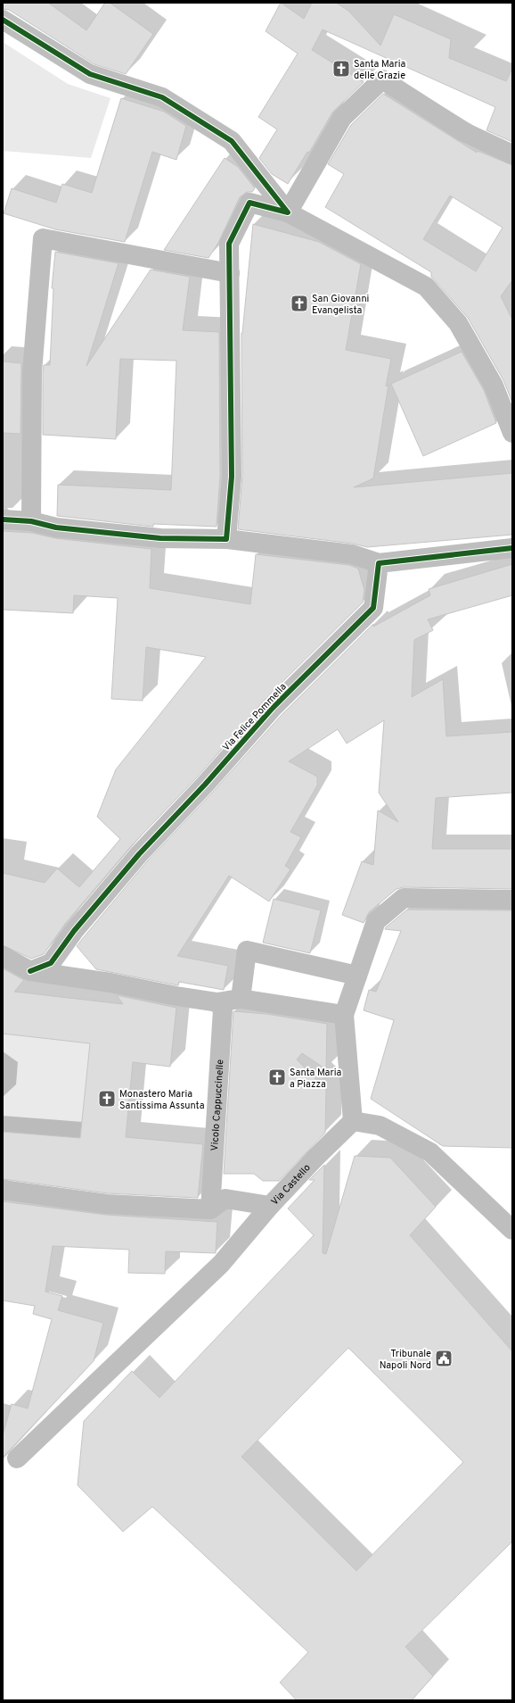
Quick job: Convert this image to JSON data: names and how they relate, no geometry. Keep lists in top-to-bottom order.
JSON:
{
  "streets": {
    "street": ["Via Felice Pommella", "Vicolo Cappuccinelle", "Via Castello"]
  },
  "crossings": [
    ["Vicolo Cappuccinelle", "Via Castello"]
  ],
  "places": {
    "church": [
      "Santa Maria delle Grazie",
      "San Giovanni Evangelista",
      "Santa Maria a Piazza",
      "Monastero Maria Santissima Assunta"
    ],
    "public building": ["Tribunale Napoli Nord"]
  }
}
